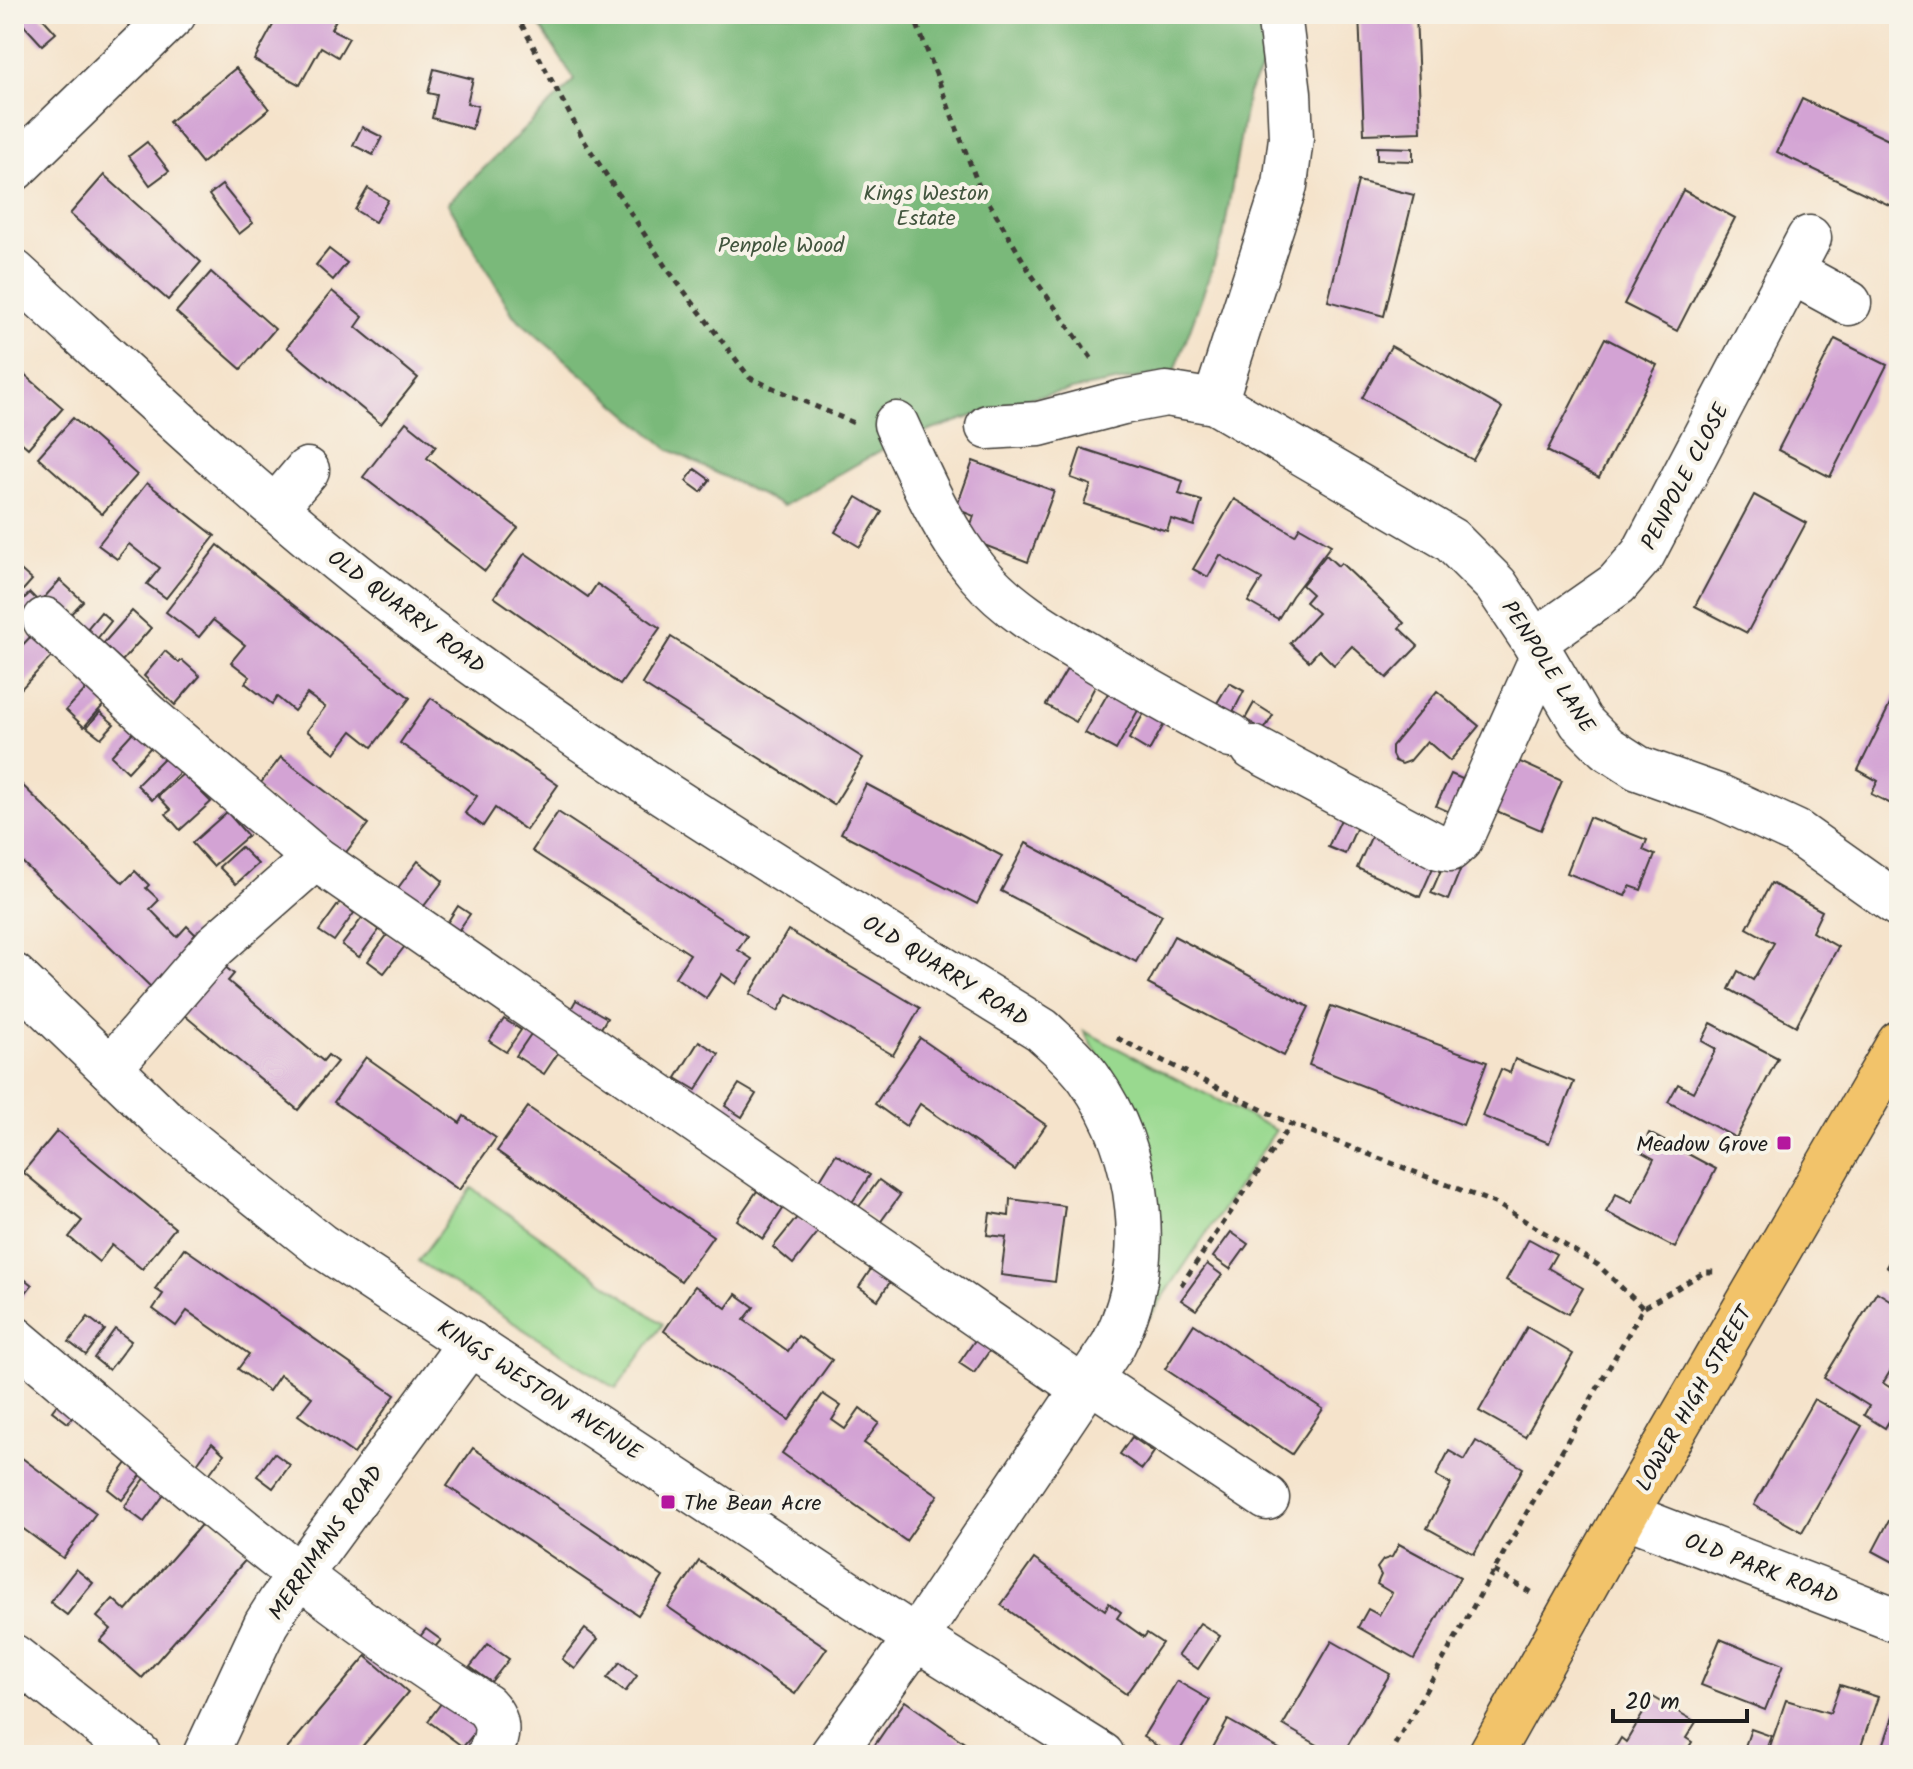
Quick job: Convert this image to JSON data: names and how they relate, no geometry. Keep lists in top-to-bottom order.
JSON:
{
  "streets": {
    "main road": ["LOWER HIGH STREET"],
    "street": [
      "PENPOLE CLOSE",
      "OLD QUARRY ROAD",
      "PENPOLE LANE",
      "KINGS WESTON AVENUE",
      "MERRIMANS ROAD",
      "OLD PARK ROAD"
    ]
  },
  "crossings": [
    ["PENPOLE CLOSE", "PENPOLE LANE"],
    ["OLD QUARRY ROAD", "KINGS WESTON AVENUE"],
    ["KINGS WESTON AVENUE", "MERRIMANS ROAD"],
    ["LOWER HIGH STREET", "OLD PARK ROAD"]
  ],
  "parks": ["Kings Weston Estate", "Penpole Wood"],
  "places": {
    "transit": ["Meadow Grove", "The Bean Acre"]
  },
  "scale_bar": "20 m"
}
